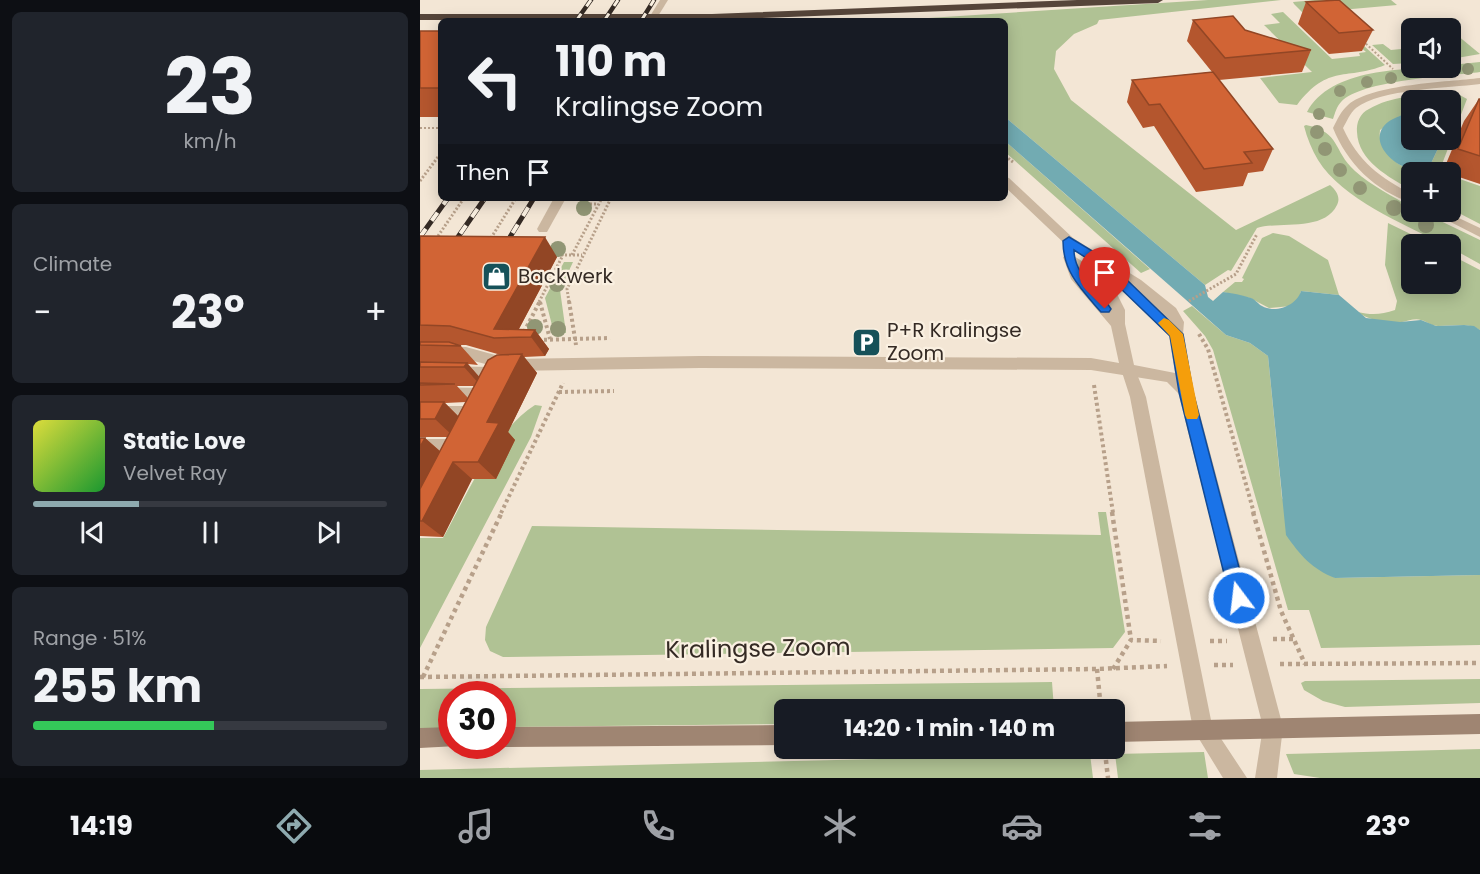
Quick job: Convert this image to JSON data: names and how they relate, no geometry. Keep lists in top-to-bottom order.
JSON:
{
  "streets": {
    "path": ["Kralingse Zoom"]
  },
  "places": {
    "shop": ["Backwerk"],
    "parking": ["P+R Kralingse Zoom"]
  },
  "page": {
    "tile": [
      ["23", "km/h"],
      "Climate",
      ["Range · 51%", "255 km"]
    ],
    "map_buttons": ["+", "−"],
    "turn": ["110 m", "Kralingse Zoom"],
    "then": "Then",
    "heat": ["−", "23°", "+"],
    "song": ["Static Love", "Velvet Ray"],
    "limit": "30",
    "trip": "14:20 · 1 min · 140 m",
    "tabs": ["14:19", "23°"]
  }
}
